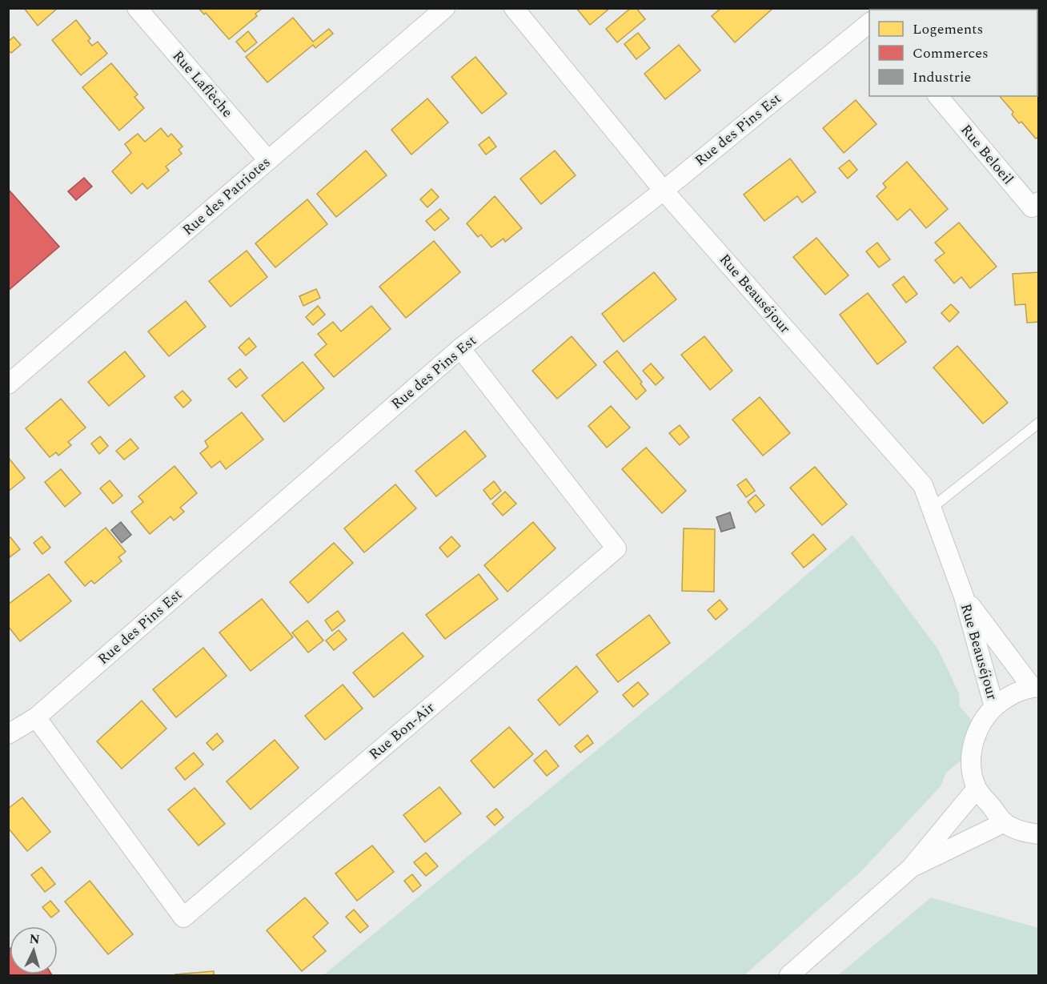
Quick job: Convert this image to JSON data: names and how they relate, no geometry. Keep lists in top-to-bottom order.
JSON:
{
  "streets": {
    "street": [
      "Rue Laflèche",
      "Rue des Pins Est",
      "Rue Beloeil",
      "Rue des Patriotes",
      "Rue Beauséjour",
      "Rue Bon-Air"
    ]
  },
  "crossings": [
    ["Rue Laflèche", "Rue des Patriotes"],
    ["Rue des Pins Est", "Rue Beauséjour"],
    ["Rue des Pins Est", "Rue Bon-Air"]
  ],
  "legend": ["Logements", "Commerces", "Industrie"],
  "north": "top"
}
